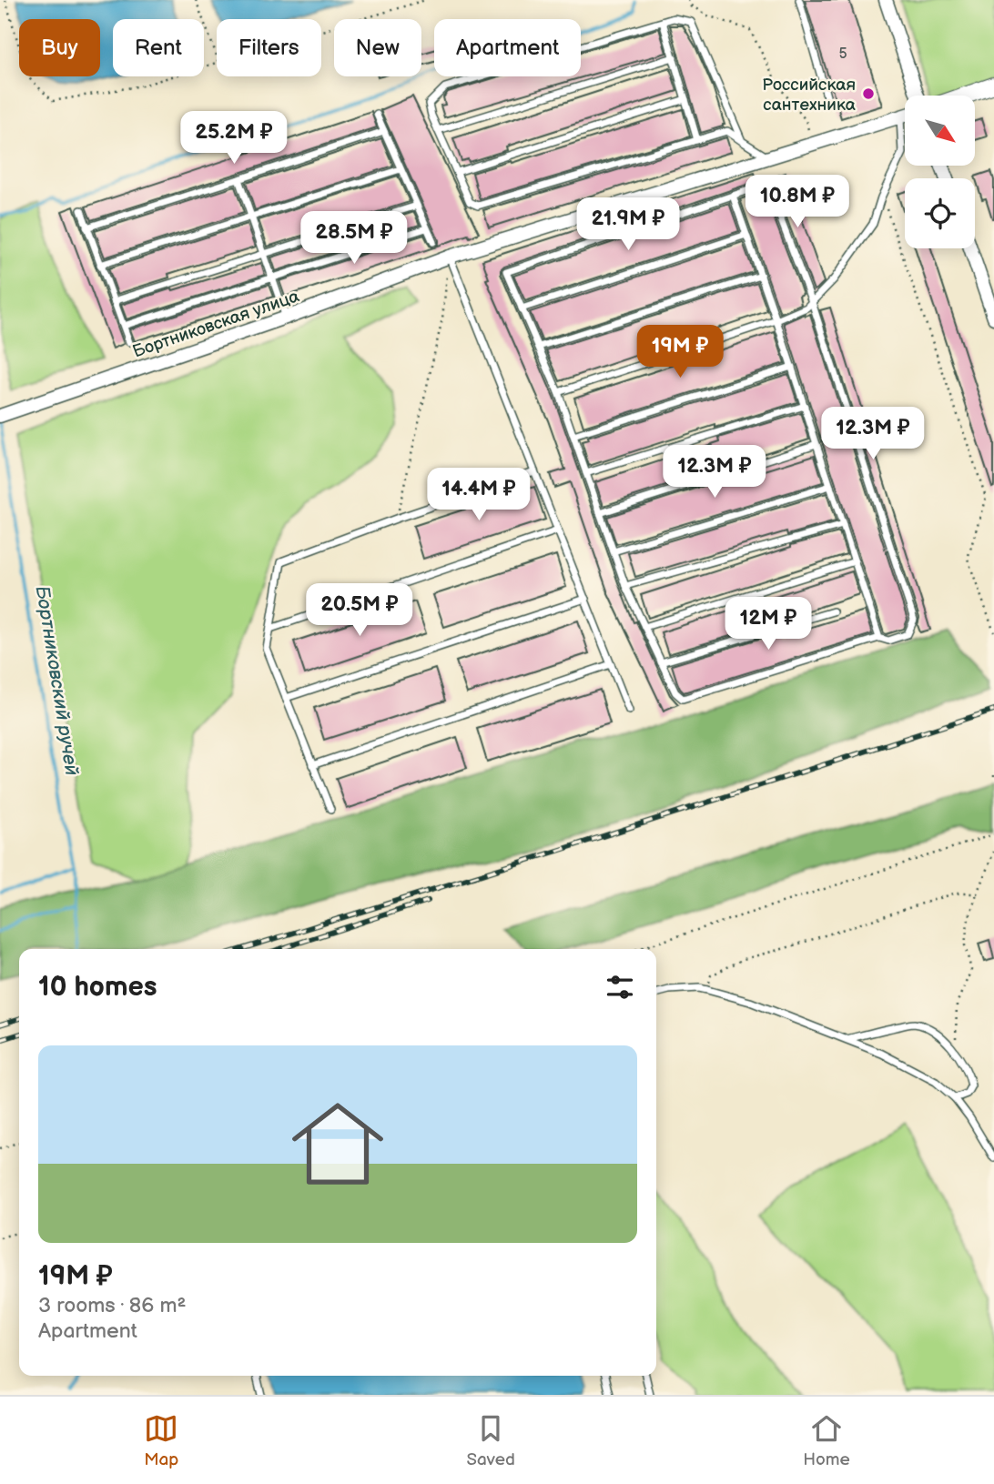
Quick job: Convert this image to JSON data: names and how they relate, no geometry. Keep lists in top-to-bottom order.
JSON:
{
  "streets": {
    "street": ["Бортниковская улица"]
  },
  "water": ["Бортниковский ручей"],
  "places": ["Российская сантехника"],
  "house_numbers": ["5"],
  "north": "bottom right",
  "page": {
    "chip": [
      "Buy",
      "Rent",
      "Filters",
      "New",
      "Apartment"
    ],
    "price": [
      "25.2M ₽",
      "10.8M ₽",
      "21.9M ₽",
      "28.5M ₽",
      "19M ₽",
      "12.3M ₽",
      "12.3M ₽",
      "14.4M ₽",
      "20.5M ₽",
      "12M ₽"
    ],
    "heading": "10 homes",
    "list": [
      {
        "name": "19M ₽",
        "note": "3 rooms · 86 m² · Apartment"
      }
    ],
    "tabs": ["Map", "Saved", "Home"]
  }
}
